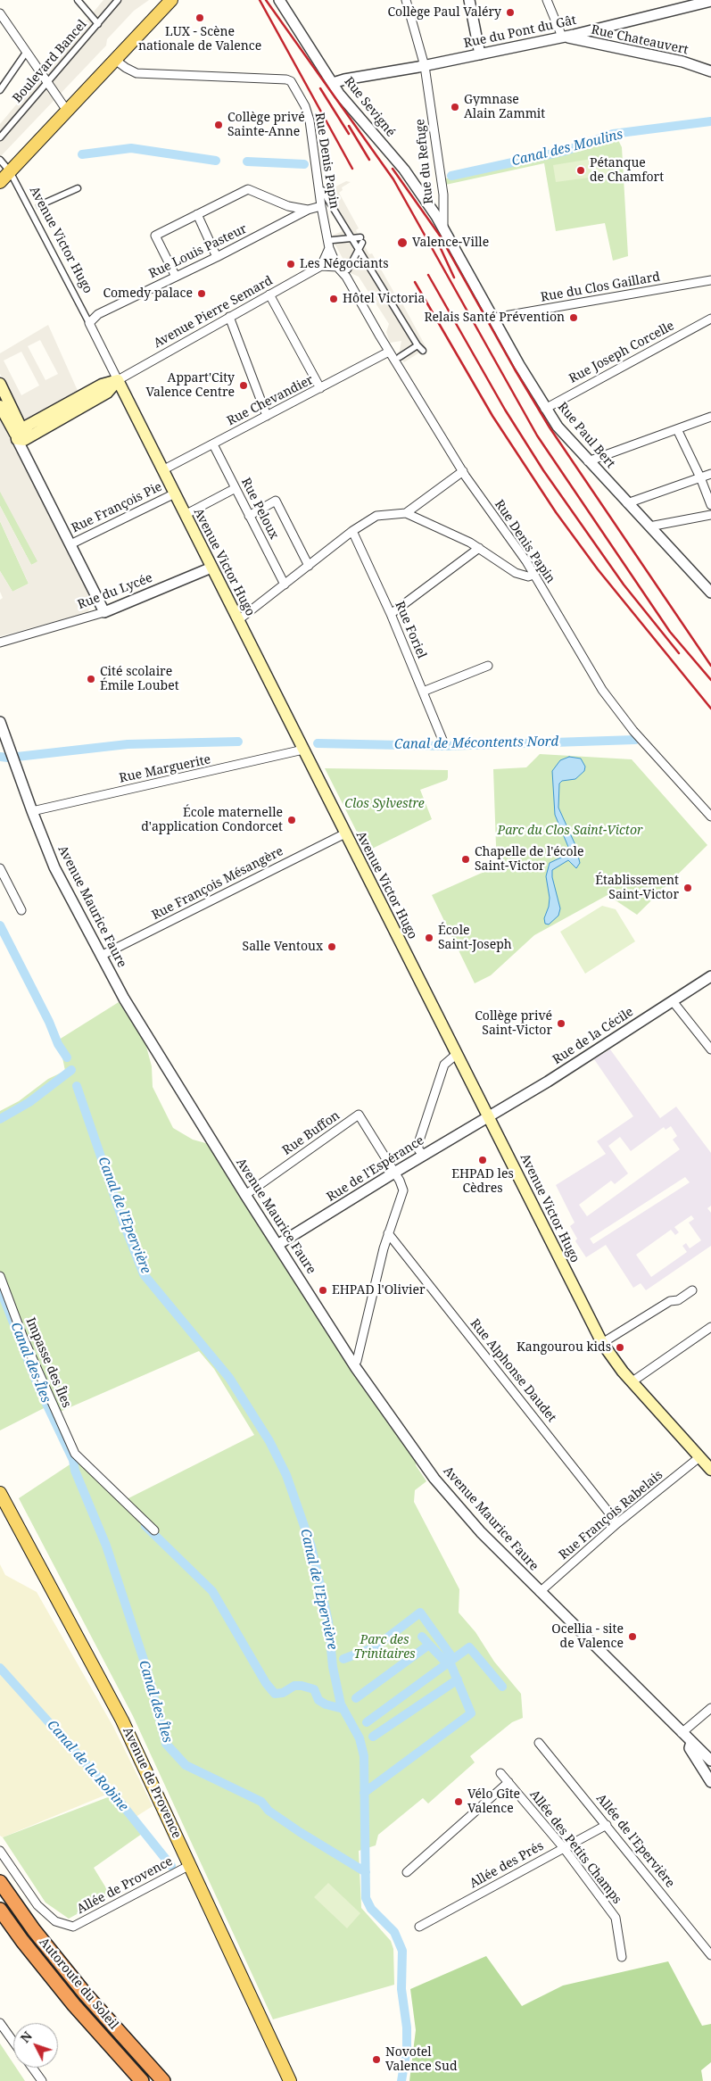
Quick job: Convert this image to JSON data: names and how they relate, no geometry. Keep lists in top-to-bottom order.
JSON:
{
  "streets": {
    "highway": ["Autoroute du Soleil"],
    "main road": ["Avenue Victor Hugo", "Avenue de Provence"],
    "street": [
      "Rue du Pont du Gât",
      "Rue Chateauvert",
      "Boulevard Bancel",
      "Rue Sevigné",
      "Rue Denis Papin",
      "Rue du Refuge",
      "Rue Louis Pasteur",
      "Rue du Clos Gaillard",
      "Avenue Pierre Semard",
      "Rue Joseph Corcelle",
      "Rue Chevandier",
      "Rue Paul Bert",
      "Rue François Pie",
      "Rue Peloux",
      "Rue du Lycée",
      "Rue Foriel",
      "Rue Marguerite",
      "Rue François Mésangère",
      "Avenue Maurice Faure",
      "Rue de la Cécile",
      "Rue Buffon",
      "Rue de l'Espérance",
      "Impasse des Îles",
      "Rue Alphonse Daudet",
      "Rue François Rabelais",
      "Allée de l'Epervière",
      "Allée des Petits Champs",
      "Allée des Prés",
      "Allée de Provence"
    ]
  },
  "crossings": [
    ["Rue du Pont du Gât", "Rue Chateauvert"],
    ["Rue du Pont du Gât", "Rue Sevigné"],
    ["Rue du Pont du Gât", "Rue du Refuge"],
    ["Rue Sevigné", "Rue du Refuge"],
    ["Rue Sevigné", "Rue Paul Bert"],
    ["Rue Denis Papin", "Rue Louis Pasteur"],
    ["Rue Denis Papin", "Rue Chevandier"],
    ["Rue du Refuge", "Rue Paul Bert"],
    ["Avenue Victor Hugo", "Rue Louis Pasteur"],
    ["Avenue Victor Hugo", "Avenue Pierre Semard"],
    ["Avenue Victor Hugo", "Rue Chevandier"],
    ["Avenue Victor Hugo", "Rue François Pie"],
    ["Avenue Victor Hugo", "Rue du Lycée"],
    ["Avenue Victor Hugo", "Rue Marguerite"],
    ["Avenue Victor Hugo", "Rue François Mésangère"],
    ["Avenue Victor Hugo", "Rue de la Cécile"],
    ["Avenue Victor Hugo", "Rue de l'Espérance"],
    ["Avenue Victor Hugo", "Rue François Rabelais"],
    ["Rue du Clos Gaillard", "Rue Paul Bert"],
    ["Rue Joseph Corcelle", "Rue Paul Bert"],
    ["Rue Chevandier", "Rue Peloux"],
    ["Rue Marguerite", "Avenue Maurice Faure"],
    ["Rue François Mésangère", "Avenue Maurice Faure"],
    ["Avenue Maurice Faure", "Rue Buffon"],
    ["Avenue Maurice Faure", "Rue de l'Espérance"],
    ["Avenue Maurice Faure", "Rue François Rabelais"],
    ["Rue de la Cécile", "Rue de l'Espérance"],
    ["Rue Buffon", "Rue de l'Espérance"],
    ["Rue Alphonse Daudet", "Rue François Rabelais"],
    ["Avenue de Provence", "Allée de Provence"],
    ["Allée de l'Epervière", "Allée des Prés"],
    ["Allée des Petits Champs", "Allée des Prés"]
  ],
  "water": [
    "Canal des Moulins",
    "Canal de Mécontents Nord",
    "Canal de l'Epervière",
    "Canal des Îles",
    "Canal de la Robine"
  ],
  "parks": ["Clos Sylvestre", "Parc du Clos Saint-Victor", "Parc des Trinitaires"],
  "places": [
    "Collège Paul Valéry",
    "LUX - Scène nationale de Valence",
    "Gymnase Alain Zammit",
    "Collège privé Sainte-Anne",
    "Pétanque de Chamfort",
    "Valence-Ville",
    "Les Négociants",
    "Comedy palace",
    "Hôtel Victoria",
    "Relais Santé Prévention",
    "Appart'City Valence Centre",
    "Cité scolaire Émile Loubet",
    "École maternelle d'application Condorcet",
    "Chapelle de l'école Saint-Victor",
    "Établissement Saint-Victor",
    "École Saint-Joseph",
    "Salle Ventoux",
    "Collège privé Saint-Victor",
    "EHPAD les Cèdres",
    "EHPAD l'Olivier",
    "Kangourou kids",
    "Ocellia - site de Valence",
    "Vélo Gîte Valence",
    "Novotel Valence Sud"
  ],
  "north": "top left"
}
